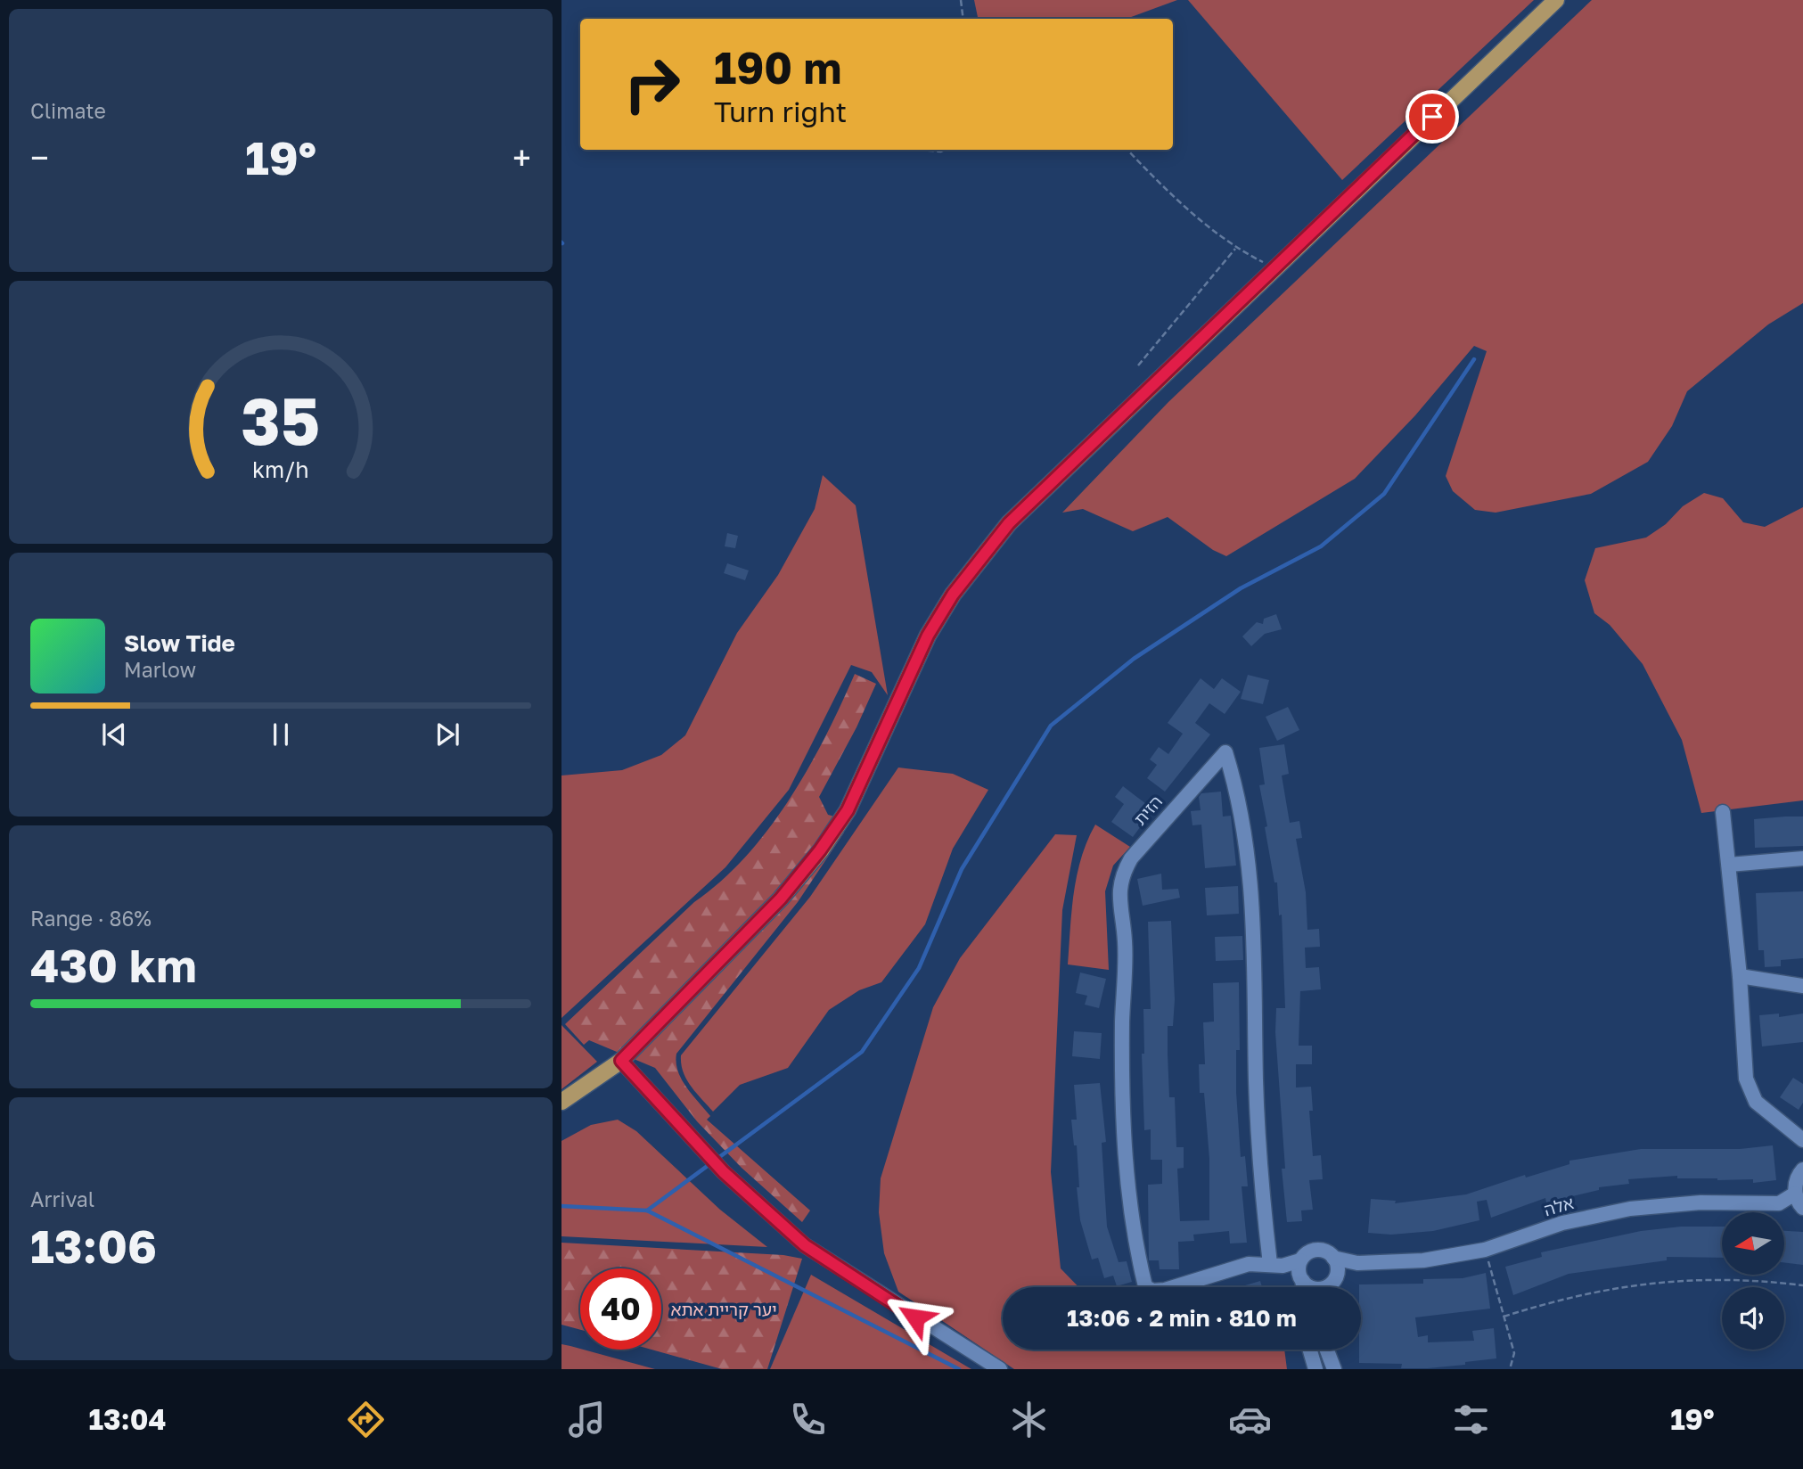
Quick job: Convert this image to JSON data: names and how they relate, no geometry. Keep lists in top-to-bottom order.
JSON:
{
  "streets": {
    "street": ["הזית", "אלה"]
  },
  "parks": ["יער קריית אתא"],
  "north": "left",
  "page": {
    "tile": [
      "Climate",
      ["Range · 86%", "430 km"],
      ["Arrival", "13:06"]
    ],
    "turn": ["190 m", "Turn right"],
    "heat": ["−", "19°", "+"],
    "song": ["Slow Tide", "Marlow"],
    "limit": "40",
    "trip": "13:06 · 2 min · 810 m",
    "tabs": ["13:04", "19°"],
    "gauge": ["35", "km/h"]
  }
}
